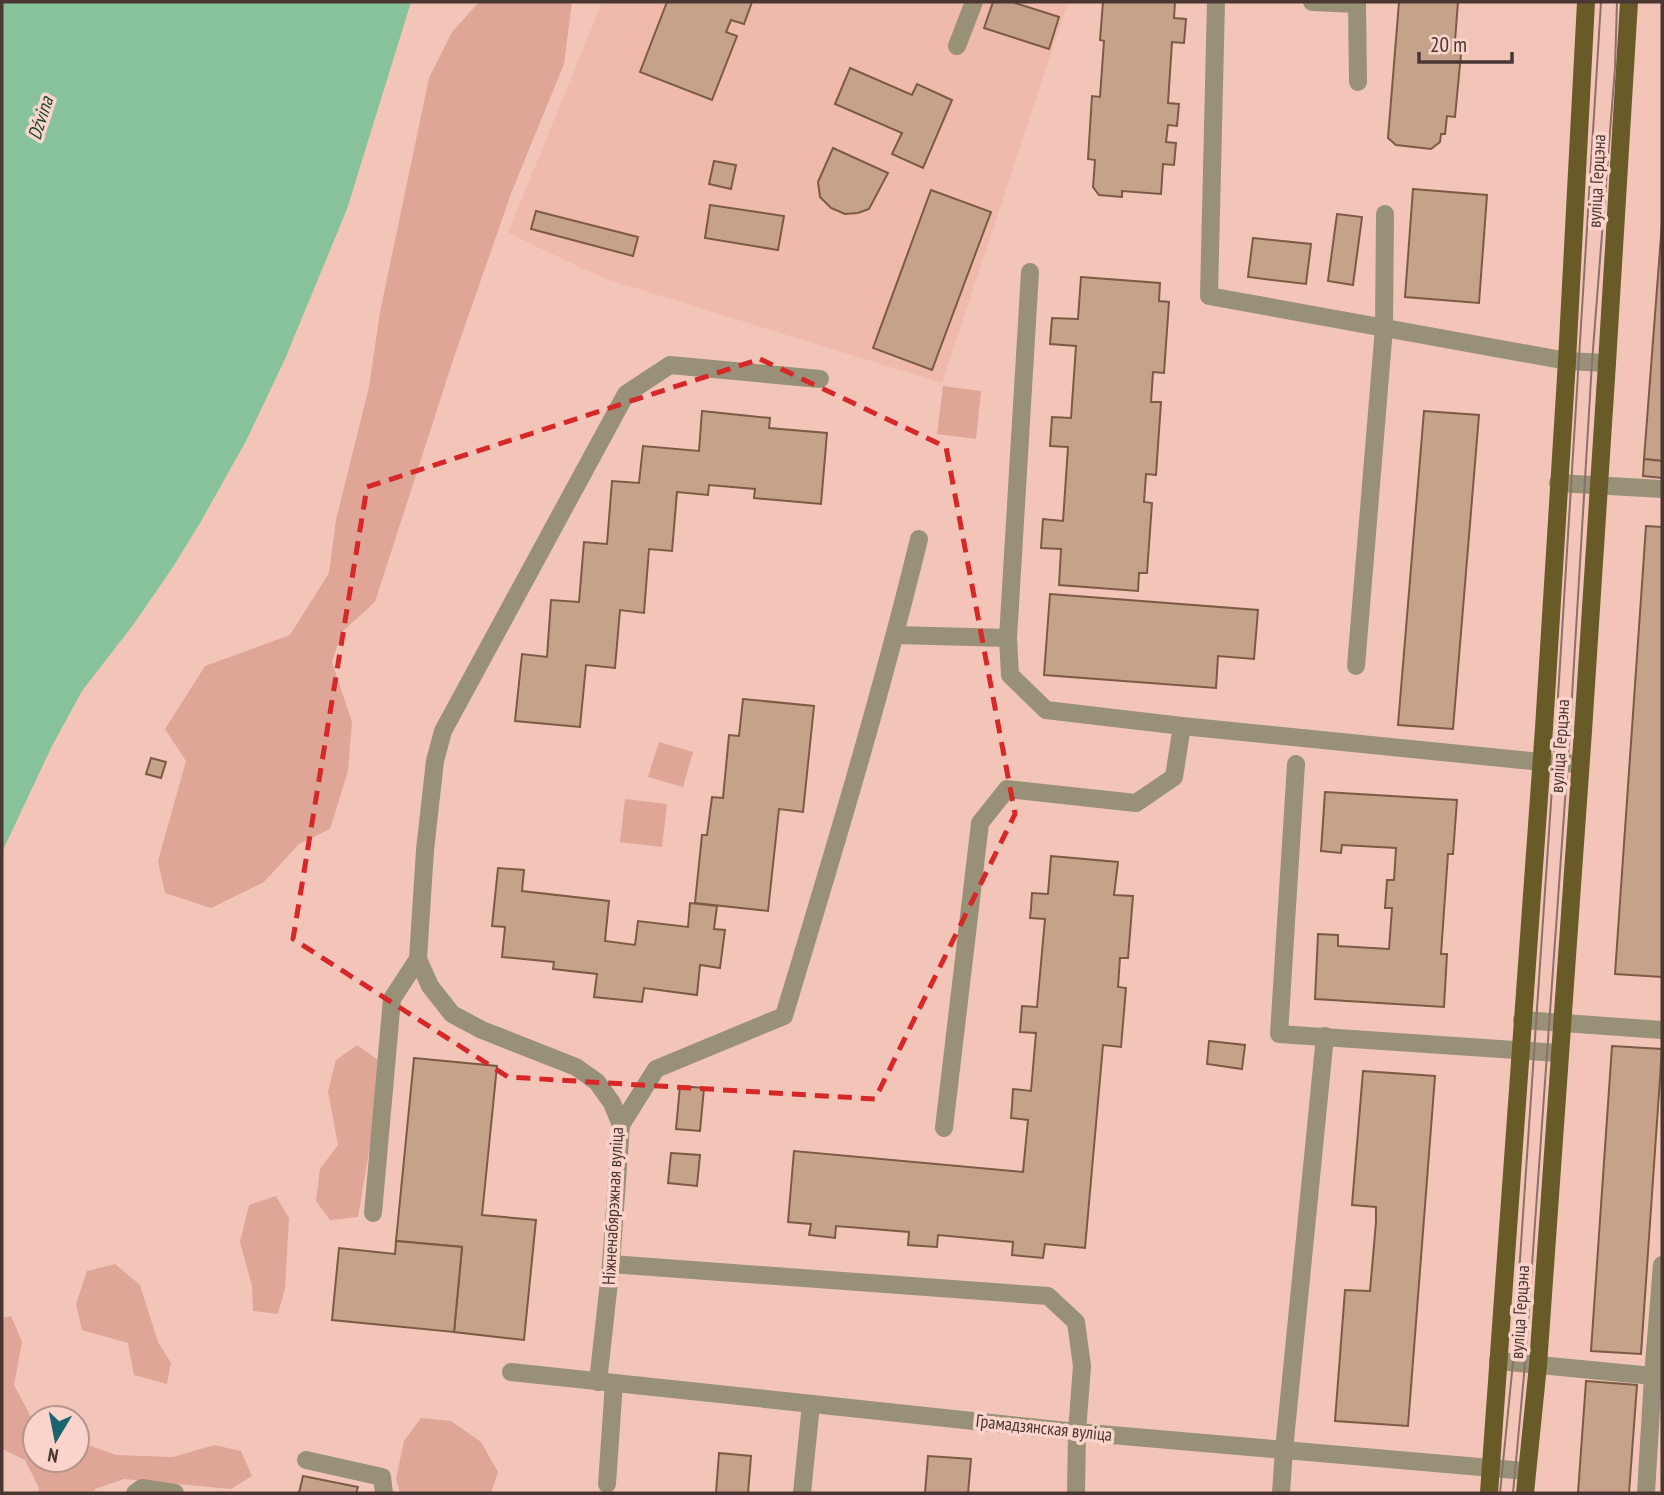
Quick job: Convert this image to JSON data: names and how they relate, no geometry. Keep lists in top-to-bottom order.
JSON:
{
  "streets": {
    "main road": ["вуліца Герцэна"],
    "street": ["Ніжненабярэжная вуліца", "Грамадзянская вуліца"]
  },
  "crossings": [
    ["вуліца Герцэна", "Грамадзянская вуліца"],
    ["Ніжненабярэжная вуліца", "Грамадзянская вуліца"]
  ],
  "water": ["Dźvina"],
  "scale_bar": "20 m",
  "north": "bottom"
}
